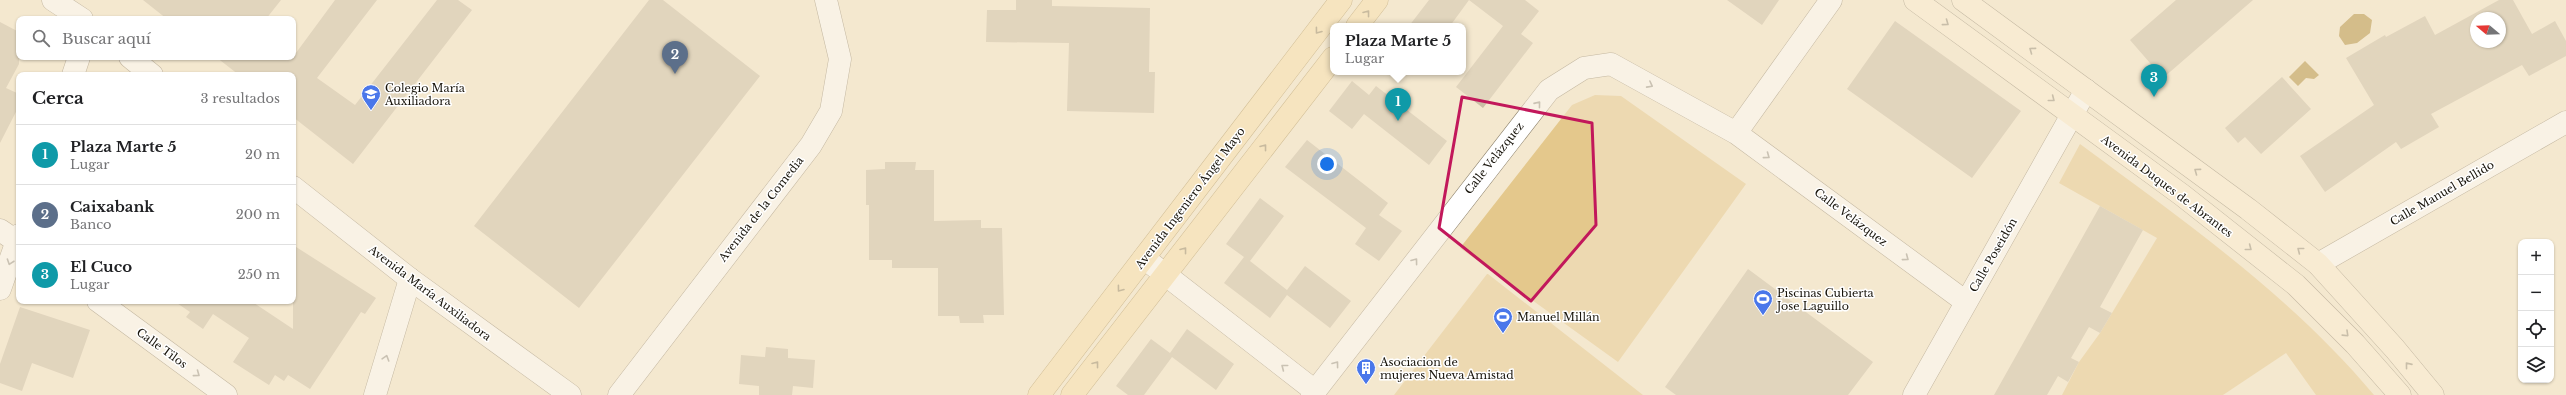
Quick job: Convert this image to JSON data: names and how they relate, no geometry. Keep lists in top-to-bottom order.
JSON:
{
  "streets": {
    "main road": ["Avenida Duques de Abrantes", "Avenida Ingeniero Ángel Mayo"],
    "street": [
      "Calle Velázquez",
      "Calle Manuel Bellido",
      "Avenida de la Comedia",
      "Calle Poseidón",
      "Avenida María Auxiliadora",
      "Calle Tilos"
    ]
  },
  "crossings": [
    ["Calle Velázquez", "Calle Poseidón"],
    ["Avenida Duques de Abrantes", "Calle Poseidón"]
  ],
  "one_way": ["Calle Tilos"],
  "places": {
    "school or university": ["Colegio María Auxiliadora"],
    "sports": ["Piscinas Cubierta Jose Laguillo", "Manuel Millán"],
    "building": ["Asociacion de mujeres Nueva Amistad"]
  },
  "north": "left",
  "page": {
    "search": "Buscar aquí",
    "popup": ["Plaza Marte 5", "Lugar"],
    "pins": ["2", "3", "1"],
    "heading": ["Cerca", "3 resultados"],
    "list": [
      {
        "mark": "1",
        "name": "Plaza Marte 5",
        "note": "Lugar",
        "value": "20 m"
      },
      {
        "mark": "2",
        "name": "Caixabank",
        "note": "Banco",
        "value": "200 m"
      },
      {
        "mark": "3",
        "name": "El Cuco",
        "note": "Lugar",
        "value": "250 m"
      }
    ],
    "map_buttons": ["+", "−"]
  }
}
